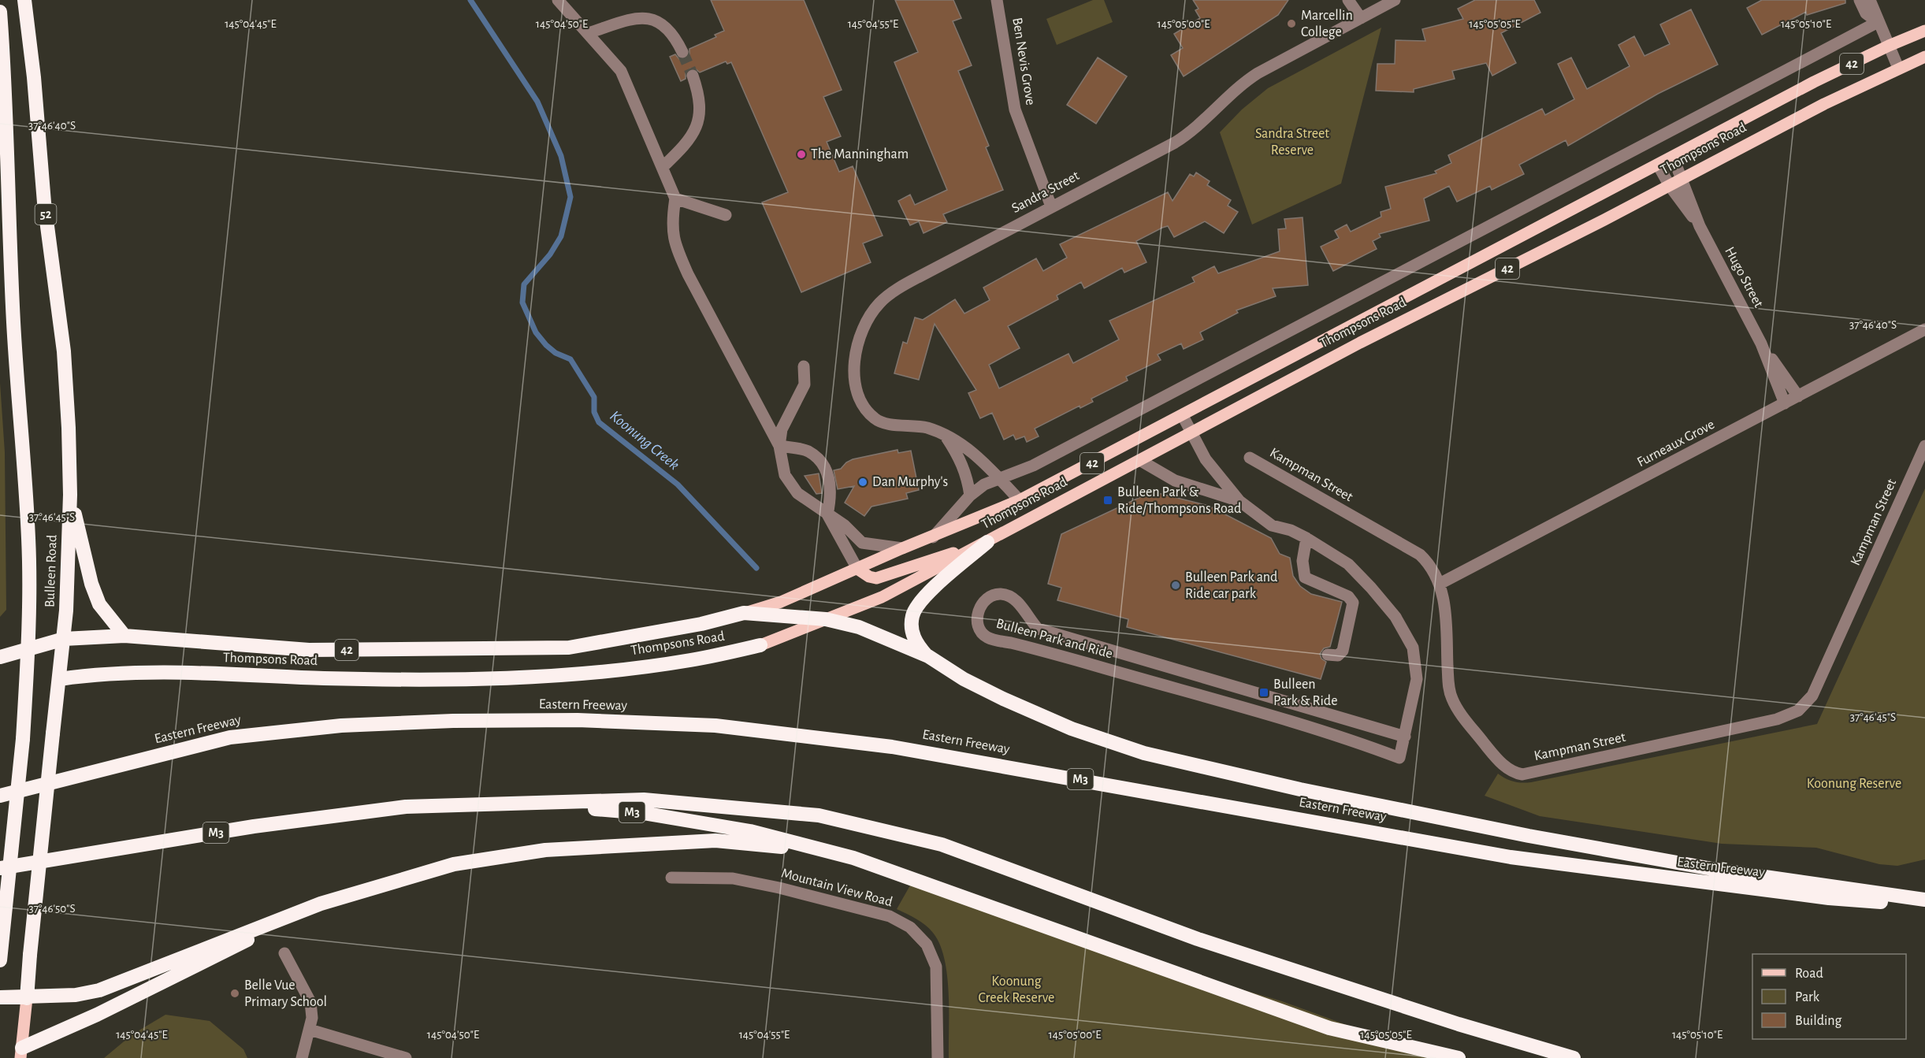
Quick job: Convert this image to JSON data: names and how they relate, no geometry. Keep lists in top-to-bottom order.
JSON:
{
  "streets": {
    "highway": [
      "42",
      "Thompsons Road",
      "52",
      "Bulleen Road",
      "Eastern Freeway",
      "M3"
    ],
    "street": [
      "Ben Nevis Grove",
      "Sandra Street",
      "Hugo Street",
      "Furneaux Grove",
      "Kampman Street",
      "Bulleen Park and Ride",
      "Mountain View Road"
    ]
  },
  "crossings": [
    ["Ben Nevis Grove", "Sandra Street"],
    ["Thompsons Road", "Sandra Street"],
    ["Thompsons Road", "Hugo Street"],
    ["Thompsons Road", "Bulleen Road"],
    ["Hugo Street", "Furneaux Grove"],
    ["Furneaux Grove", "Kampman Street"]
  ],
  "water": ["Koonung Creek"],
  "parks": ["Sandra Street Reserve", "Koonung Reserve", "Koonung Creek Reserve"],
  "places": {
    "other": [
      "Marcellin College",
      "The Manningham",
      "Dan Murphy's",
      "Bulleen Park and Ride car park",
      "Belle Vue Primary School"
    ],
    "transit": ["Bulleen Park & Ride/Thompsons Road", "Bulleen Park & Ride"]
  },
  "legend": ["Road", "Park", "Building"],
  "coordinates": [
    "145°04'45\"E",
    "145°04'50\"E",
    "145°04'55\"E",
    "145°05'00\"E",
    "145°05'05\"E",
    "145°05'10\"E",
    "37°46'40\"S",
    "37°46'45\"S",
    "37°46'50\"S"
  ]
}
